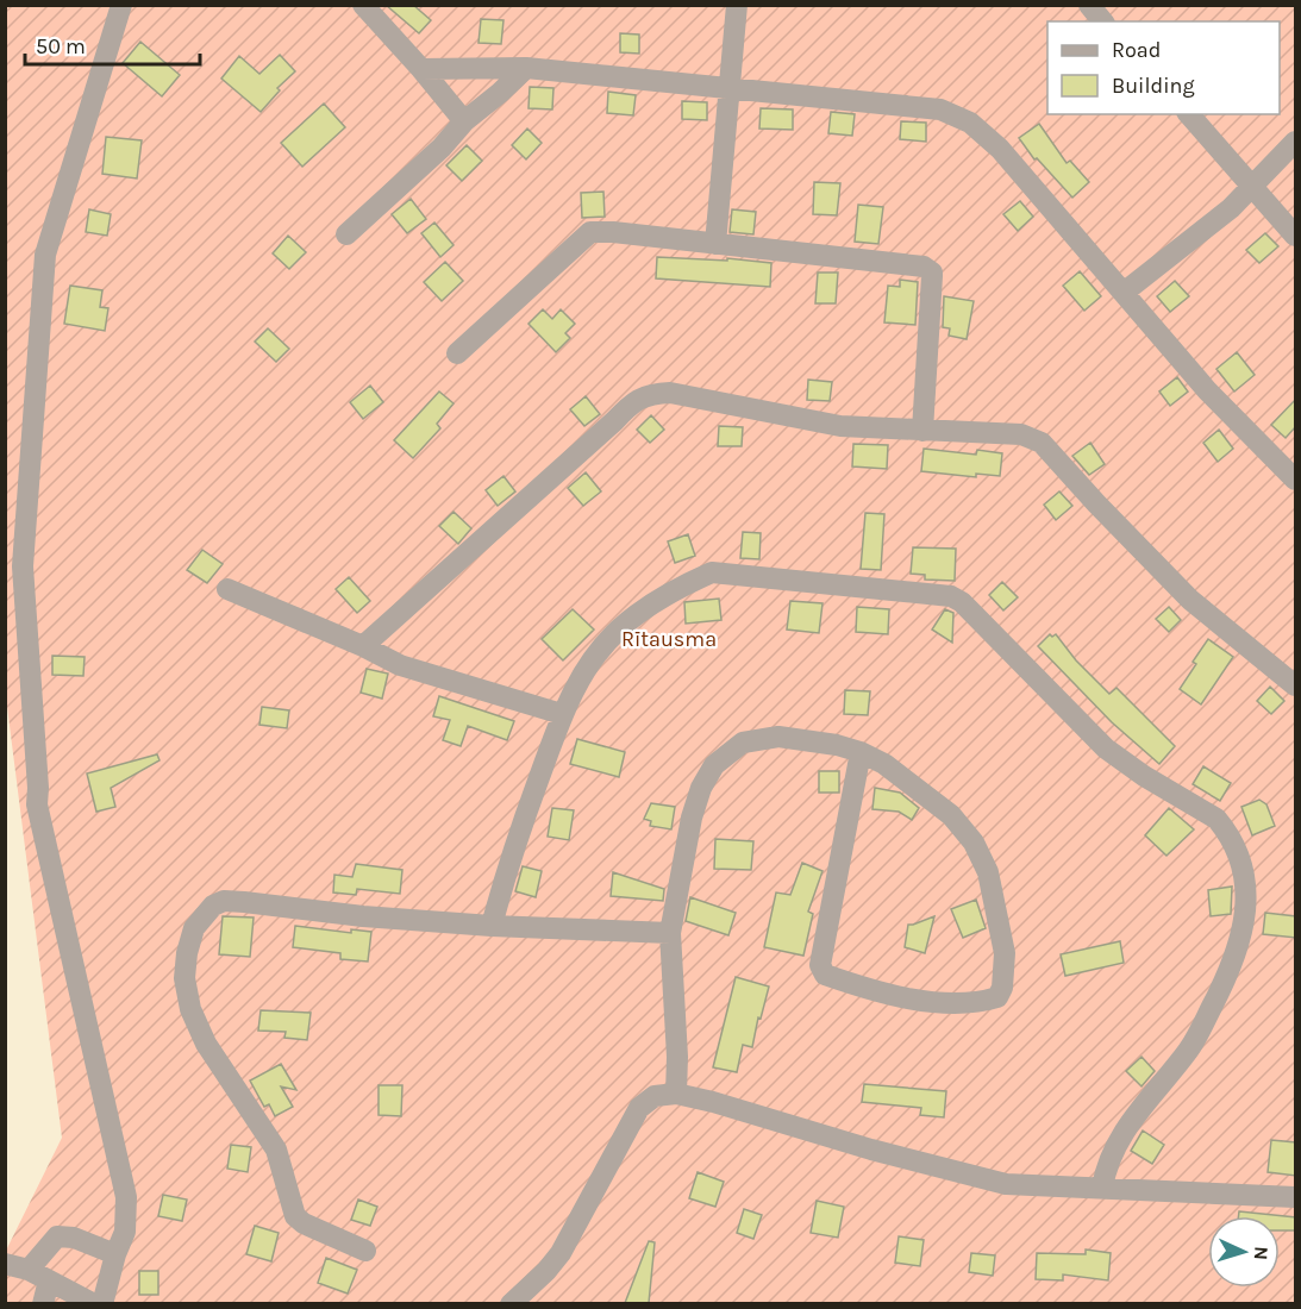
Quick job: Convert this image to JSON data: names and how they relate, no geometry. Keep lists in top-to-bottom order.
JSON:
{
  "parks": ["Rītausma"],
  "legend": ["Road", "Building"],
  "scale_bar": "50 m",
  "north": "right"
}
